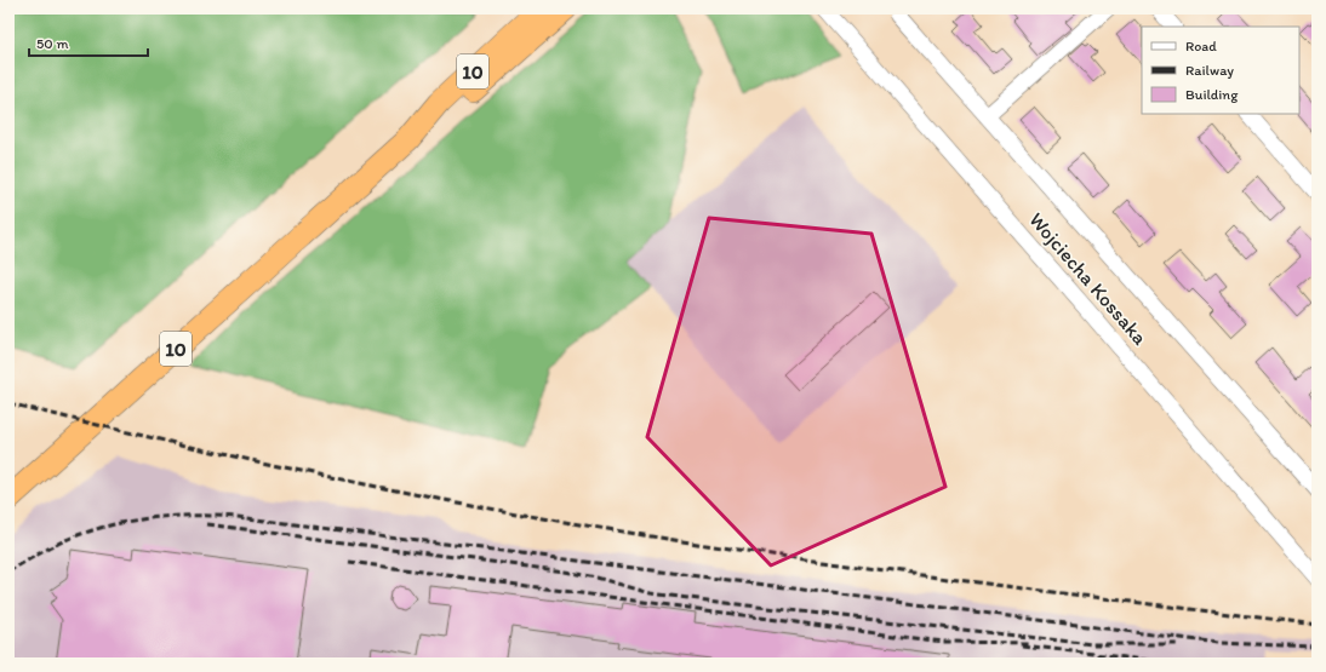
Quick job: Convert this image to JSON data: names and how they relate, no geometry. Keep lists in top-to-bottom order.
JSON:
{
  "streets": {
    "highway": ["10"],
    "street": ["Wojciecha Kossaka"]
  },
  "legend": ["Road", "Railway", "Building"],
  "scale_bar": "50 m"
}
